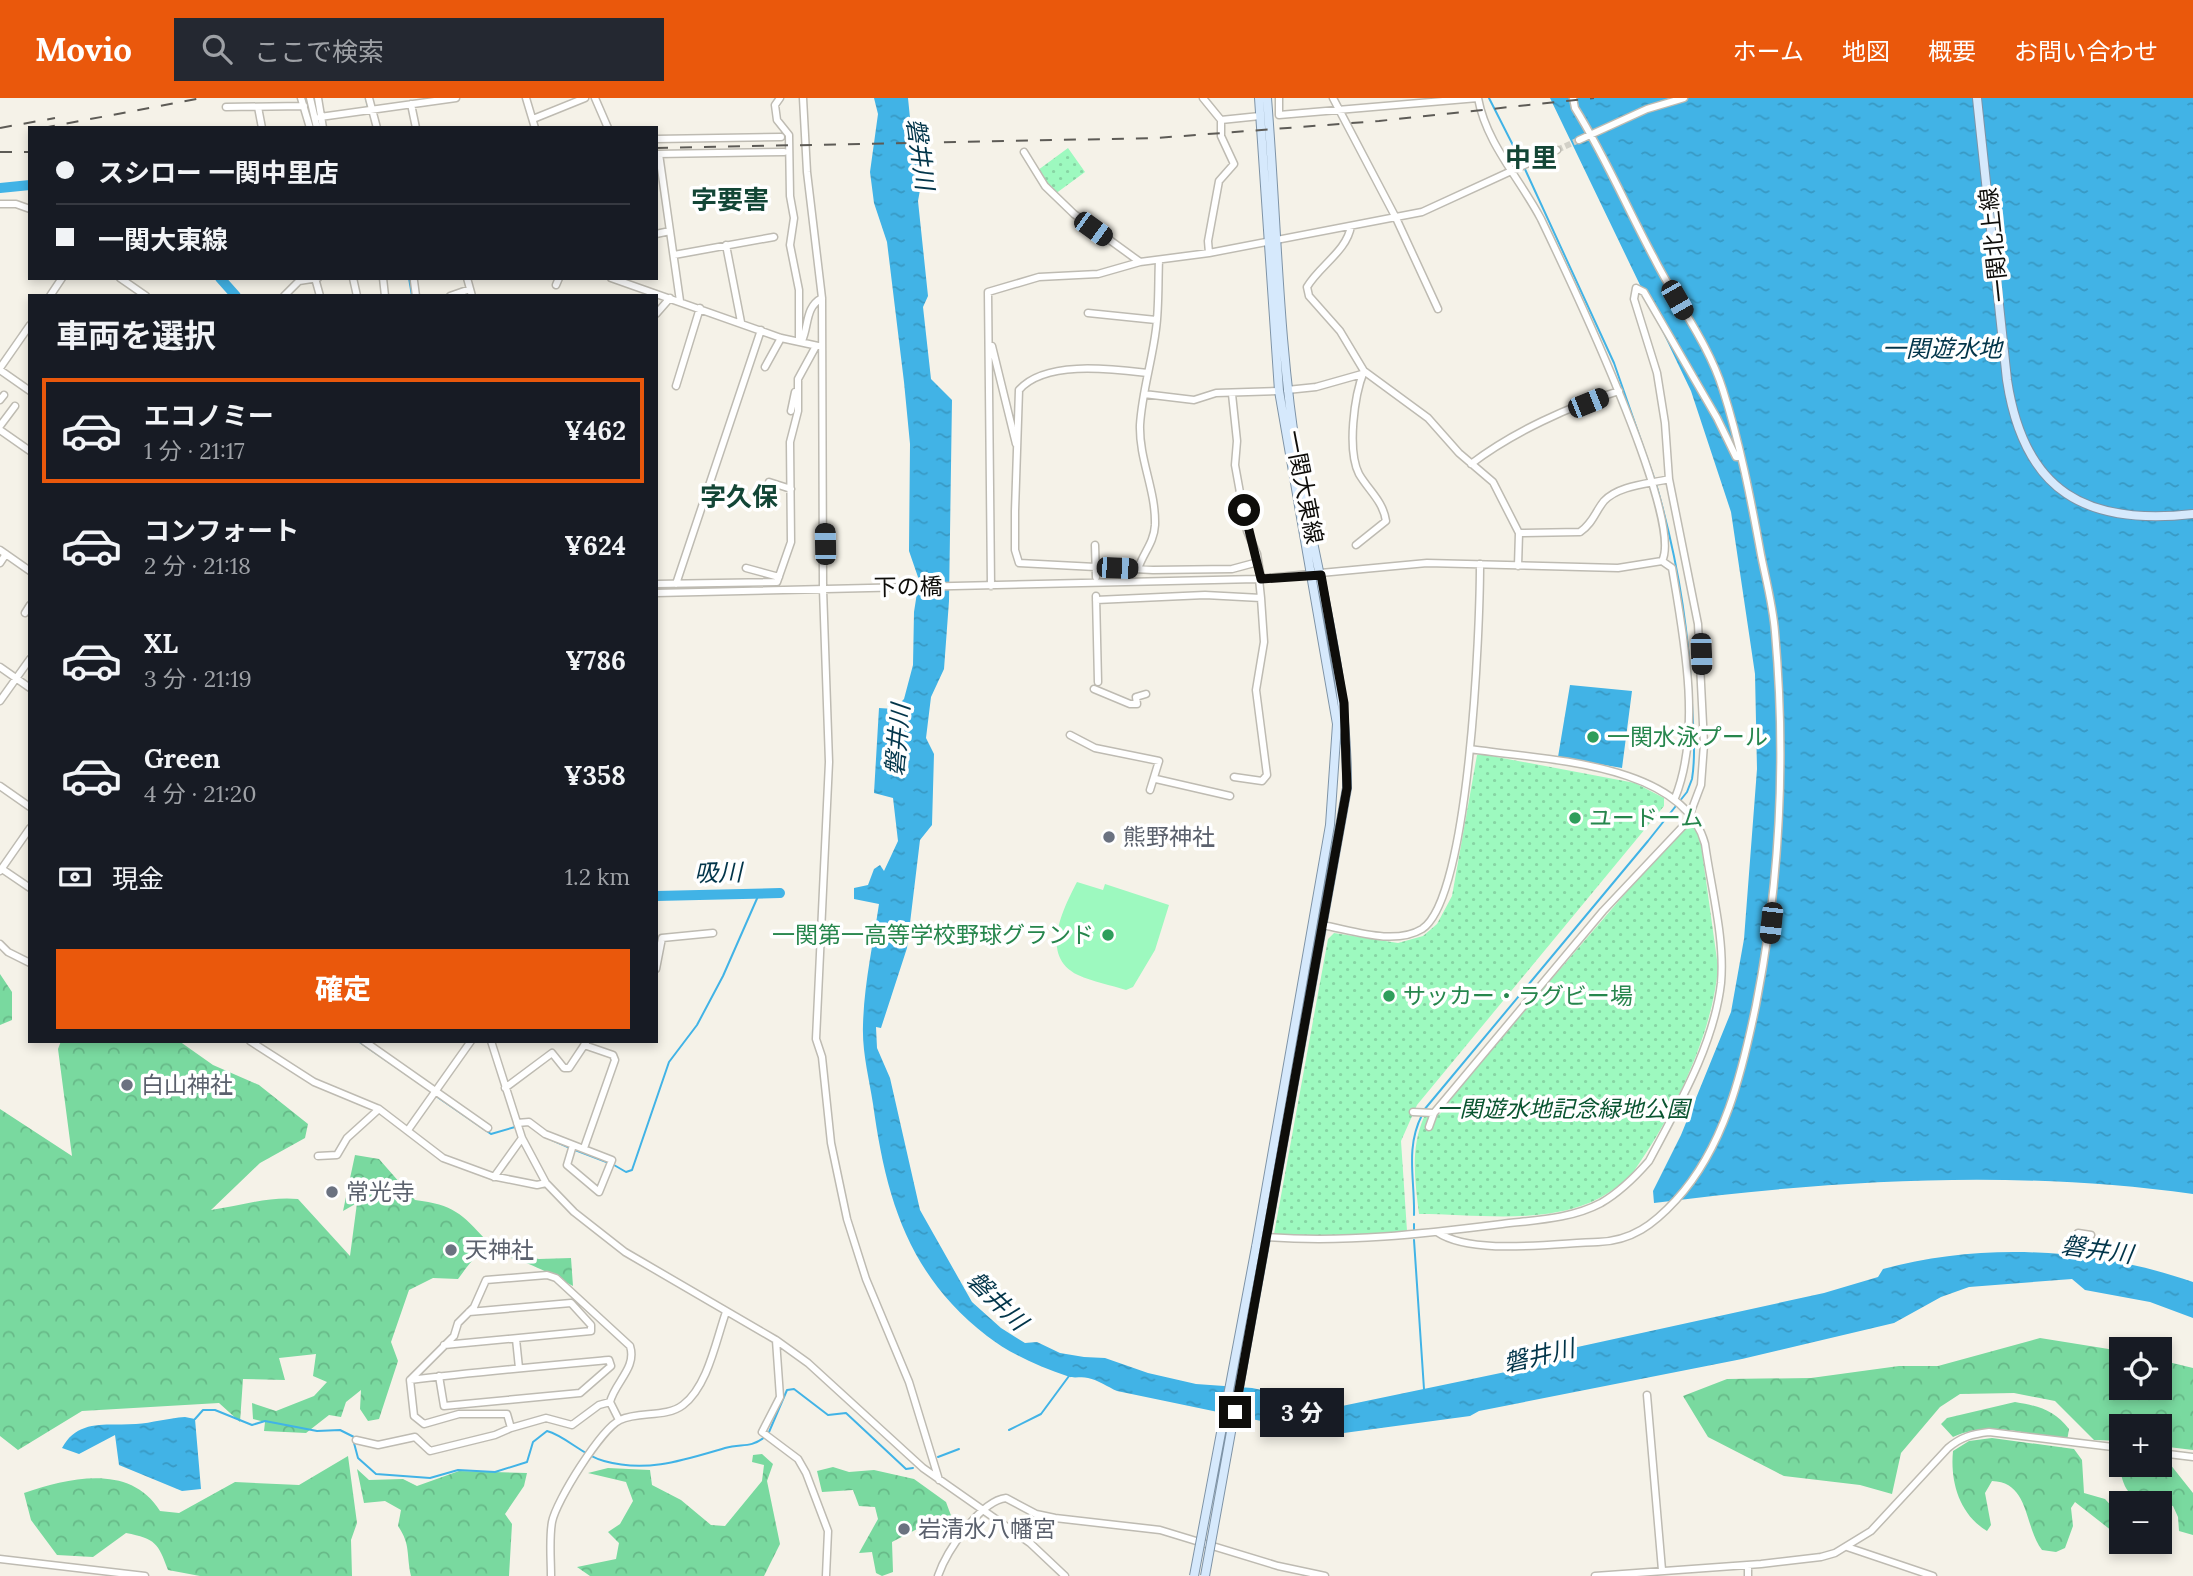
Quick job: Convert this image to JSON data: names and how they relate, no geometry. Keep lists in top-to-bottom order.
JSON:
{
  "streets": {
    "main road": ["一関北上線", "一関大東線"],
    "street": ["下の橋"]
  },
  "crossings": [
    ["一関大東線", "下の橋"]
  ],
  "districts": ["中里", "字要害", "字久保"],
  "water": ["磐井川", "一関遊水地", "吸川"],
  "parks": ["一関遊水地記念緑地公園"],
  "places": [
    "一関水泳プール",
    "ユードーム",
    "熊野神社",
    "一関第一高等学校野球グランド",
    "サッカー・ラグビー場",
    "白山神社",
    "常光寺",
    "天神社",
    "岩清水八幡宮"
  ],
  "page": {
    "header": "Movio",
    "search": "ここで検索",
    "nav": [
      "ホーム",
      "地図",
      "概要",
      "お問い合わせ"
    ],
    "banner": ["スシロー 一関中里店", "一関大東線"],
    "heading": "車両を選択",
    "list": [
      {
        "name": "エコノミー",
        "note": "1 分 · 21:17",
        "value": "¥462"
      },
      {
        "name": "コンフォート",
        "note": "2 分 · 21:18",
        "value": "¥624"
      },
      {
        "name": "XL",
        "note": "3 分 · 21:19",
        "value": "¥786"
      },
      {
        "name": "Green",
        "note": "4 分 · 21:20",
        "value": "¥358"
      }
    ],
    "pay": ["現金", "1.2 km"],
    "buttons": "確定",
    "map_buttons": ["+", "−"],
    "bubble": "3 分"
  }
}
